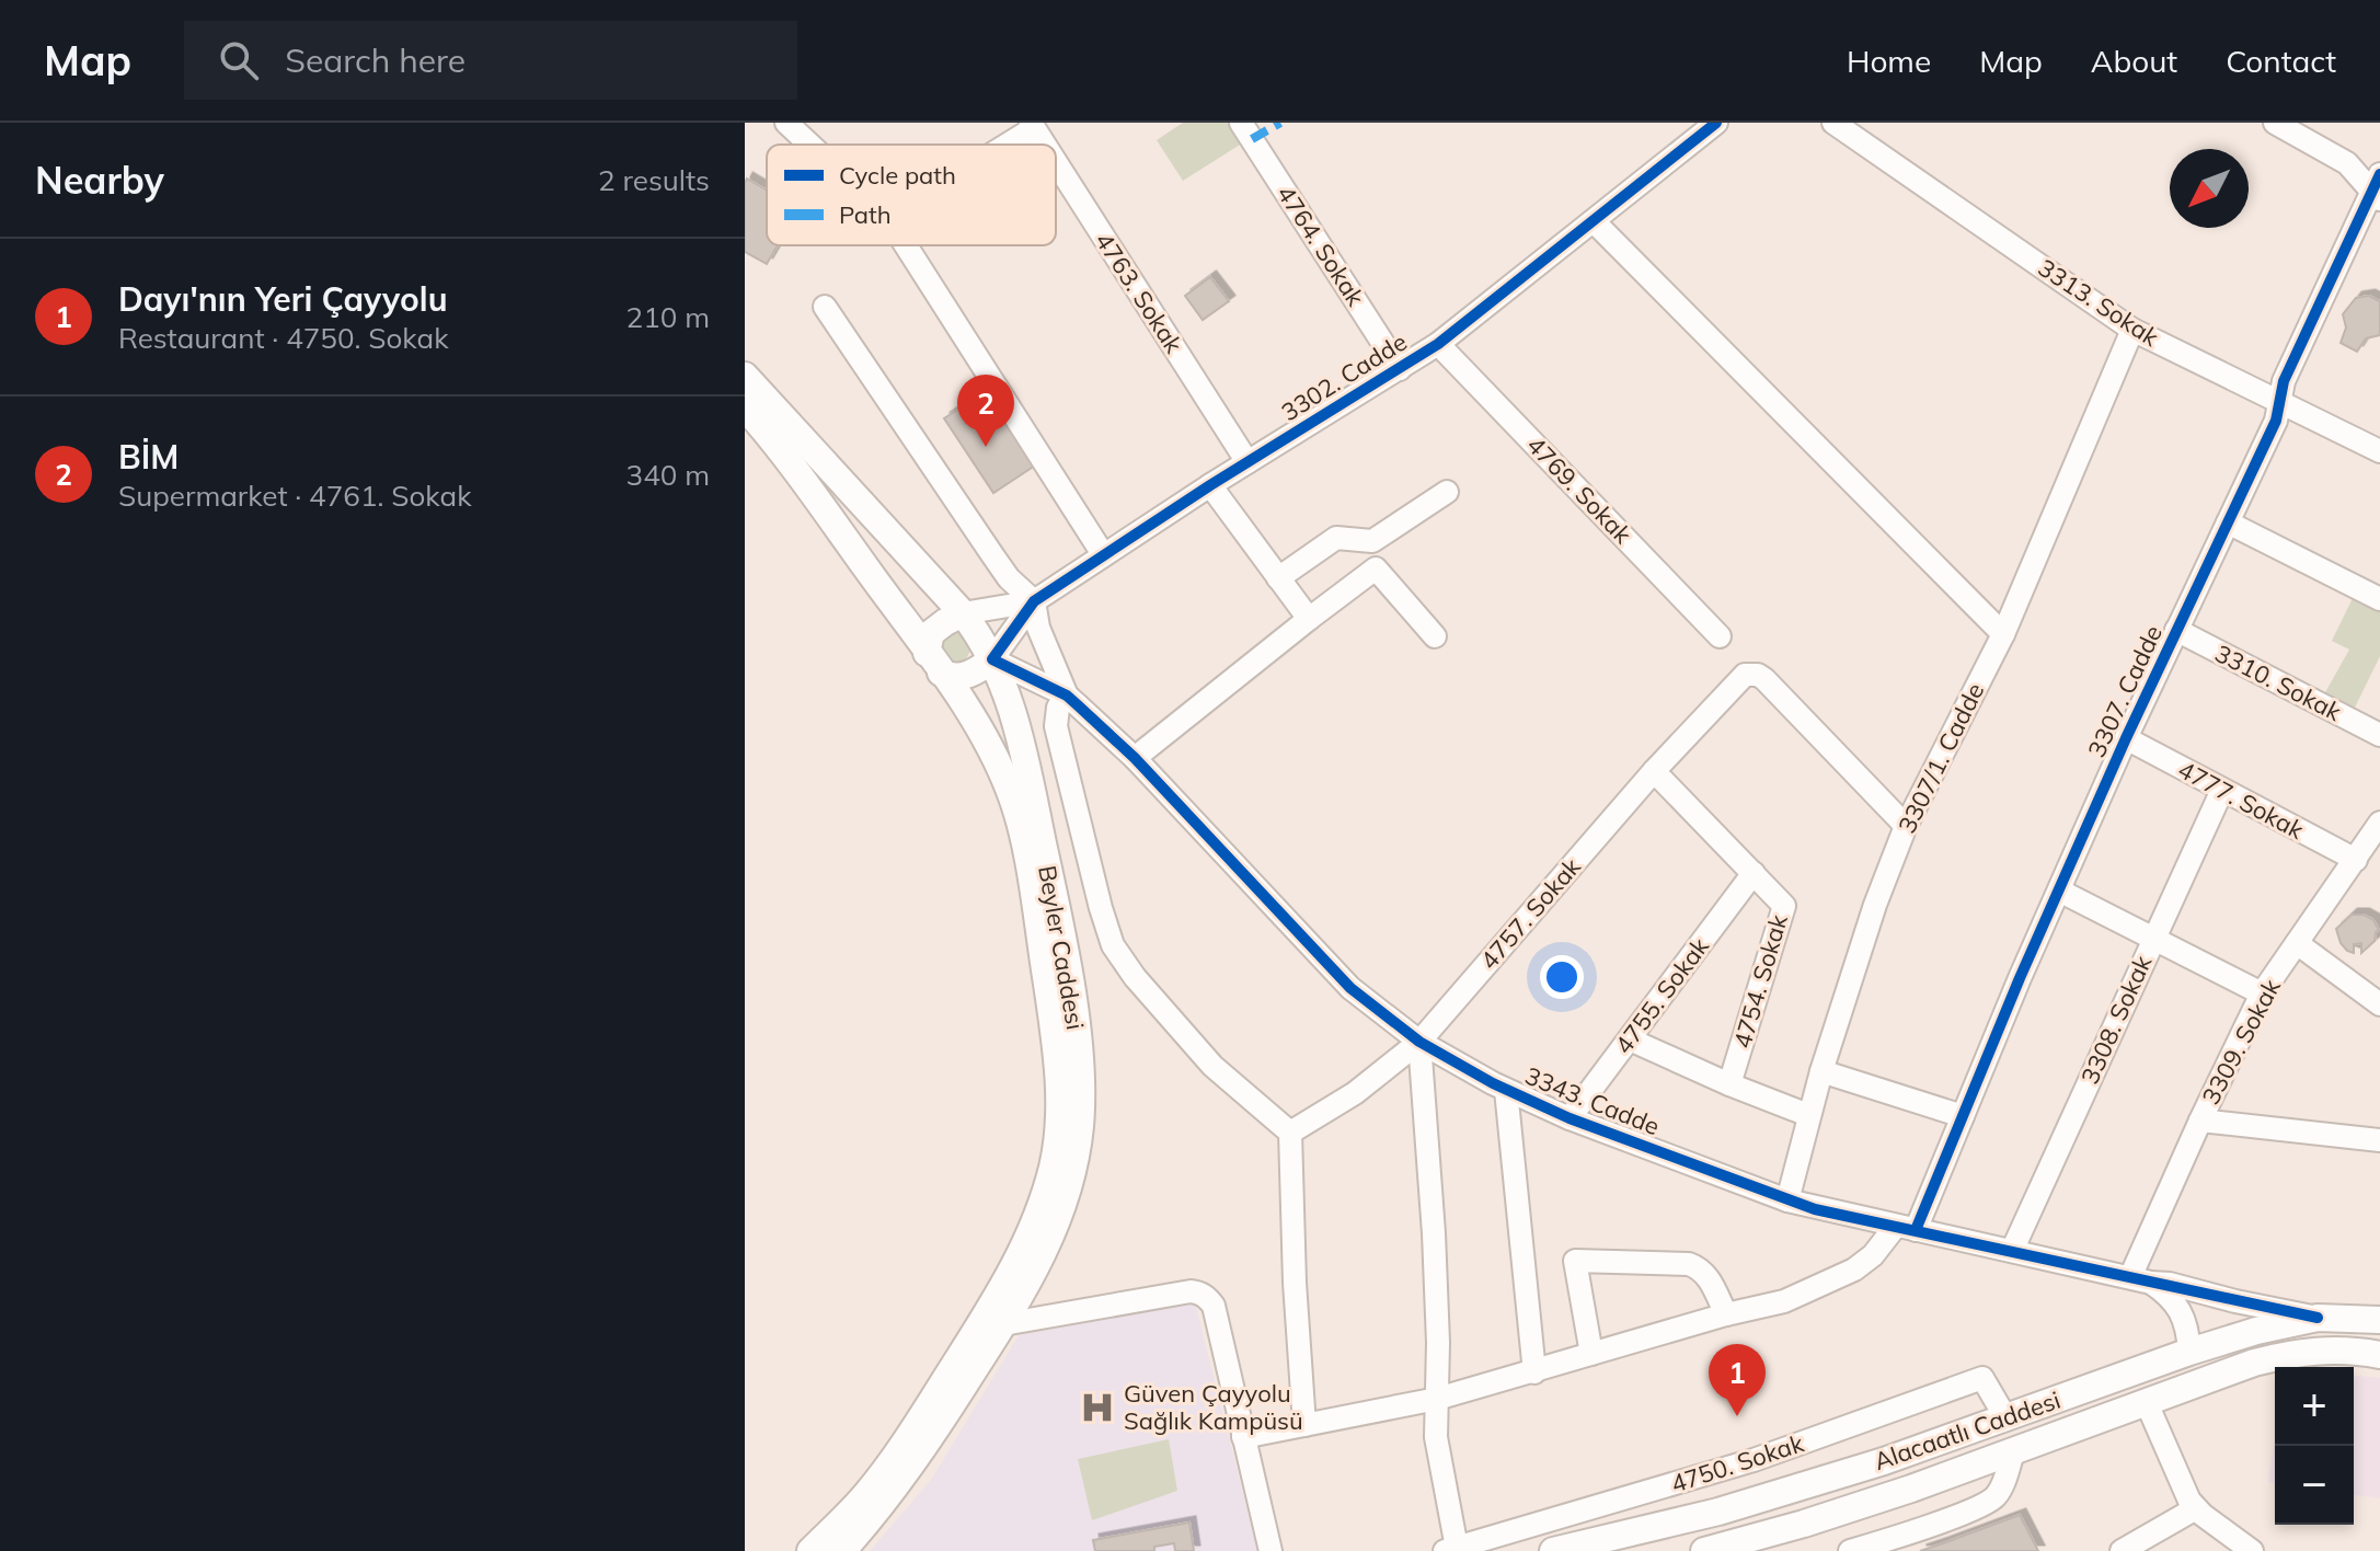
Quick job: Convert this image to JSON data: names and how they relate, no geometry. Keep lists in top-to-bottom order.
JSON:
{
  "streets": {
    "main road": ["Beyler Caddesi", "Alacaatlı Caddesi"],
    "street": [
      "4764. Sokak",
      "4763. Sokak",
      "3313. Sokak",
      "3302. Cadde",
      "4769. Sokak",
      "3310. Sokak",
      "3307. Cadde",
      "3307/1. Cadde",
      "4777. Sokak",
      "4757. Sokak",
      "4754. Sokak",
      "4755. Sokak",
      "3308. Sokak",
      "3309. Sokak",
      "3343. Cadde",
      "4750. Sokak"
    ]
  },
  "crossings": [
    ["4764. Sokak", "3302. Cadde"],
    ["4763. Sokak", "3302. Cadde"],
    ["3313. Sokak", "3307. Cadde"],
    ["3313. Sokak", "3307/1. Cadde"],
    ["3302. Cadde", "4769. Sokak"],
    ["3302. Cadde", "Beyler Caddesi"],
    ["3302. Cadde", "3343. Cadde"],
    ["3310. Sokak", "3307. Cadde"],
    ["3307. Cadde", "4777. Sokak"],
    ["3307. Cadde", "3343. Cadde"],
    ["3307/1. Cadde", "4757. Sokak"],
    ["3307/1. Cadde", "3343. Cadde"],
    ["4777. Sokak", "3308. Sokak"],
    ["4777. Sokak", "3309. Sokak"],
    ["4757. Sokak", "4754. Sokak"],
    ["4757. Sokak", "3343. Cadde"],
    ["Beyler Caddesi", "3343. Cadde"],
    ["4754. Sokak", "4755. Sokak"],
    ["4755. Sokak", "3343. Cadde"],
    ["3308. Sokak", "3343. Cadde"],
    ["3309. Sokak", "3343. Cadde"],
    ["3343. Cadde", "Alacaatlı Caddesi"],
    ["Alacaatlı Caddesi", "4750. Sokak"]
  ],
  "places": {
    "hospital": ["Güven Çayyolu Sağlık Kampüsü"]
  },
  "legend": ["Cycle path", "Path"],
  "north": "bottom left",
  "page": {
    "header": "Map",
    "search": "Search here",
    "nav": [
      "Home",
      "Map",
      "About",
      "Contact"
    ],
    "heading": ["Nearby", "2 results"],
    "list": [
      {
        "mark": "1",
        "name": "Dayı'nın Yeri Çayyolu",
        "note": "Restaurant · 4750. Sokak",
        "value": "210 m"
      },
      {
        "mark": "2",
        "name": "BİM",
        "note": "Supermarket · 4761. Sokak",
        "value": "340 m"
      }
    ],
    "pins": ["2", "1"],
    "map_buttons": ["+", "−"]
  }
}
